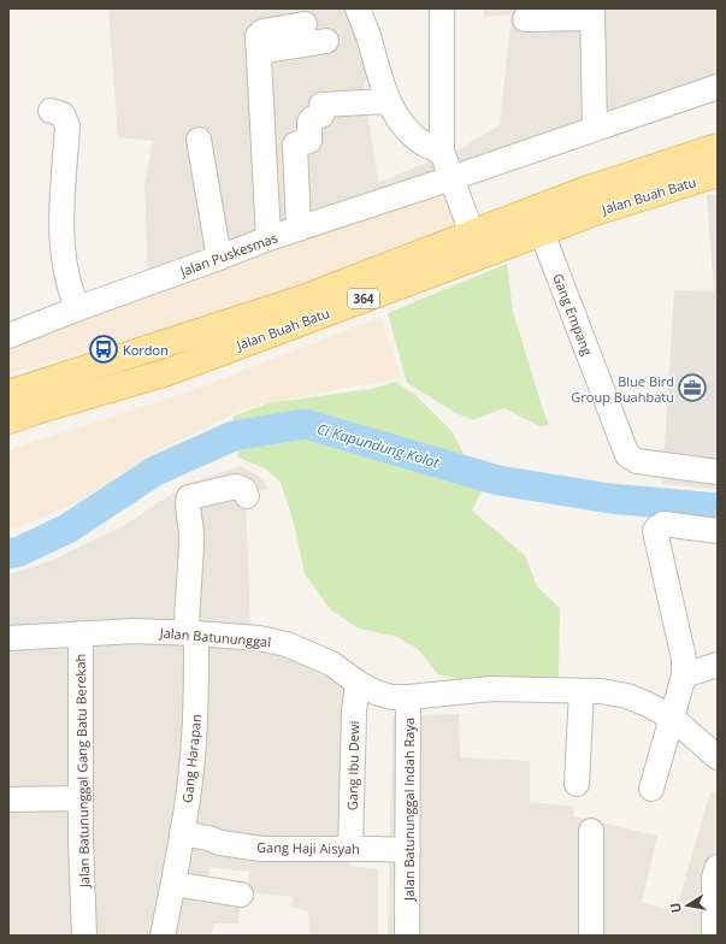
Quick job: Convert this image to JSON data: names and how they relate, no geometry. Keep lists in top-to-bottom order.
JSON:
{
  "streets": {
    "main road": ["Jalan Buah Batu", "364"],
    "street": [
      "Jalan Puskesmas",
      "Gang Empang",
      "Jalan Batununggal",
      "Gang Harapan",
      "Gang Ibu Dewi",
      "Jalan Batununggal Gang Batu Berekah",
      "Jalan Batununggal Indah Raya",
      "Gang Haji Aisyah"
    ]
  },
  "crossings": [
    ["Jalan Buah Batu", "Gang Empang"],
    ["Jalan Batununggal", "Gang Harapan"],
    ["Jalan Batununggal", "Gang Ibu Dewi"],
    ["Jalan Batununggal", "Jalan Batununggal Gang Batu Berekah"],
    ["Jalan Batununggal", "Jalan Batununggal Indah Raya"],
    ["Gang Harapan", "Gang Haji Aisyah"],
    ["Gang Ibu Dewi", "Gang Haji Aisyah"],
    ["Jalan Batununggal Indah Raya", "Gang Haji Aisyah"]
  ],
  "water": ["Ci Kapundung Kolot"],
  "places": {
    "bus stop": ["Kordon"],
    "office": ["Blue Bird Group Buahbatu"]
  },
  "north": "left"
}
